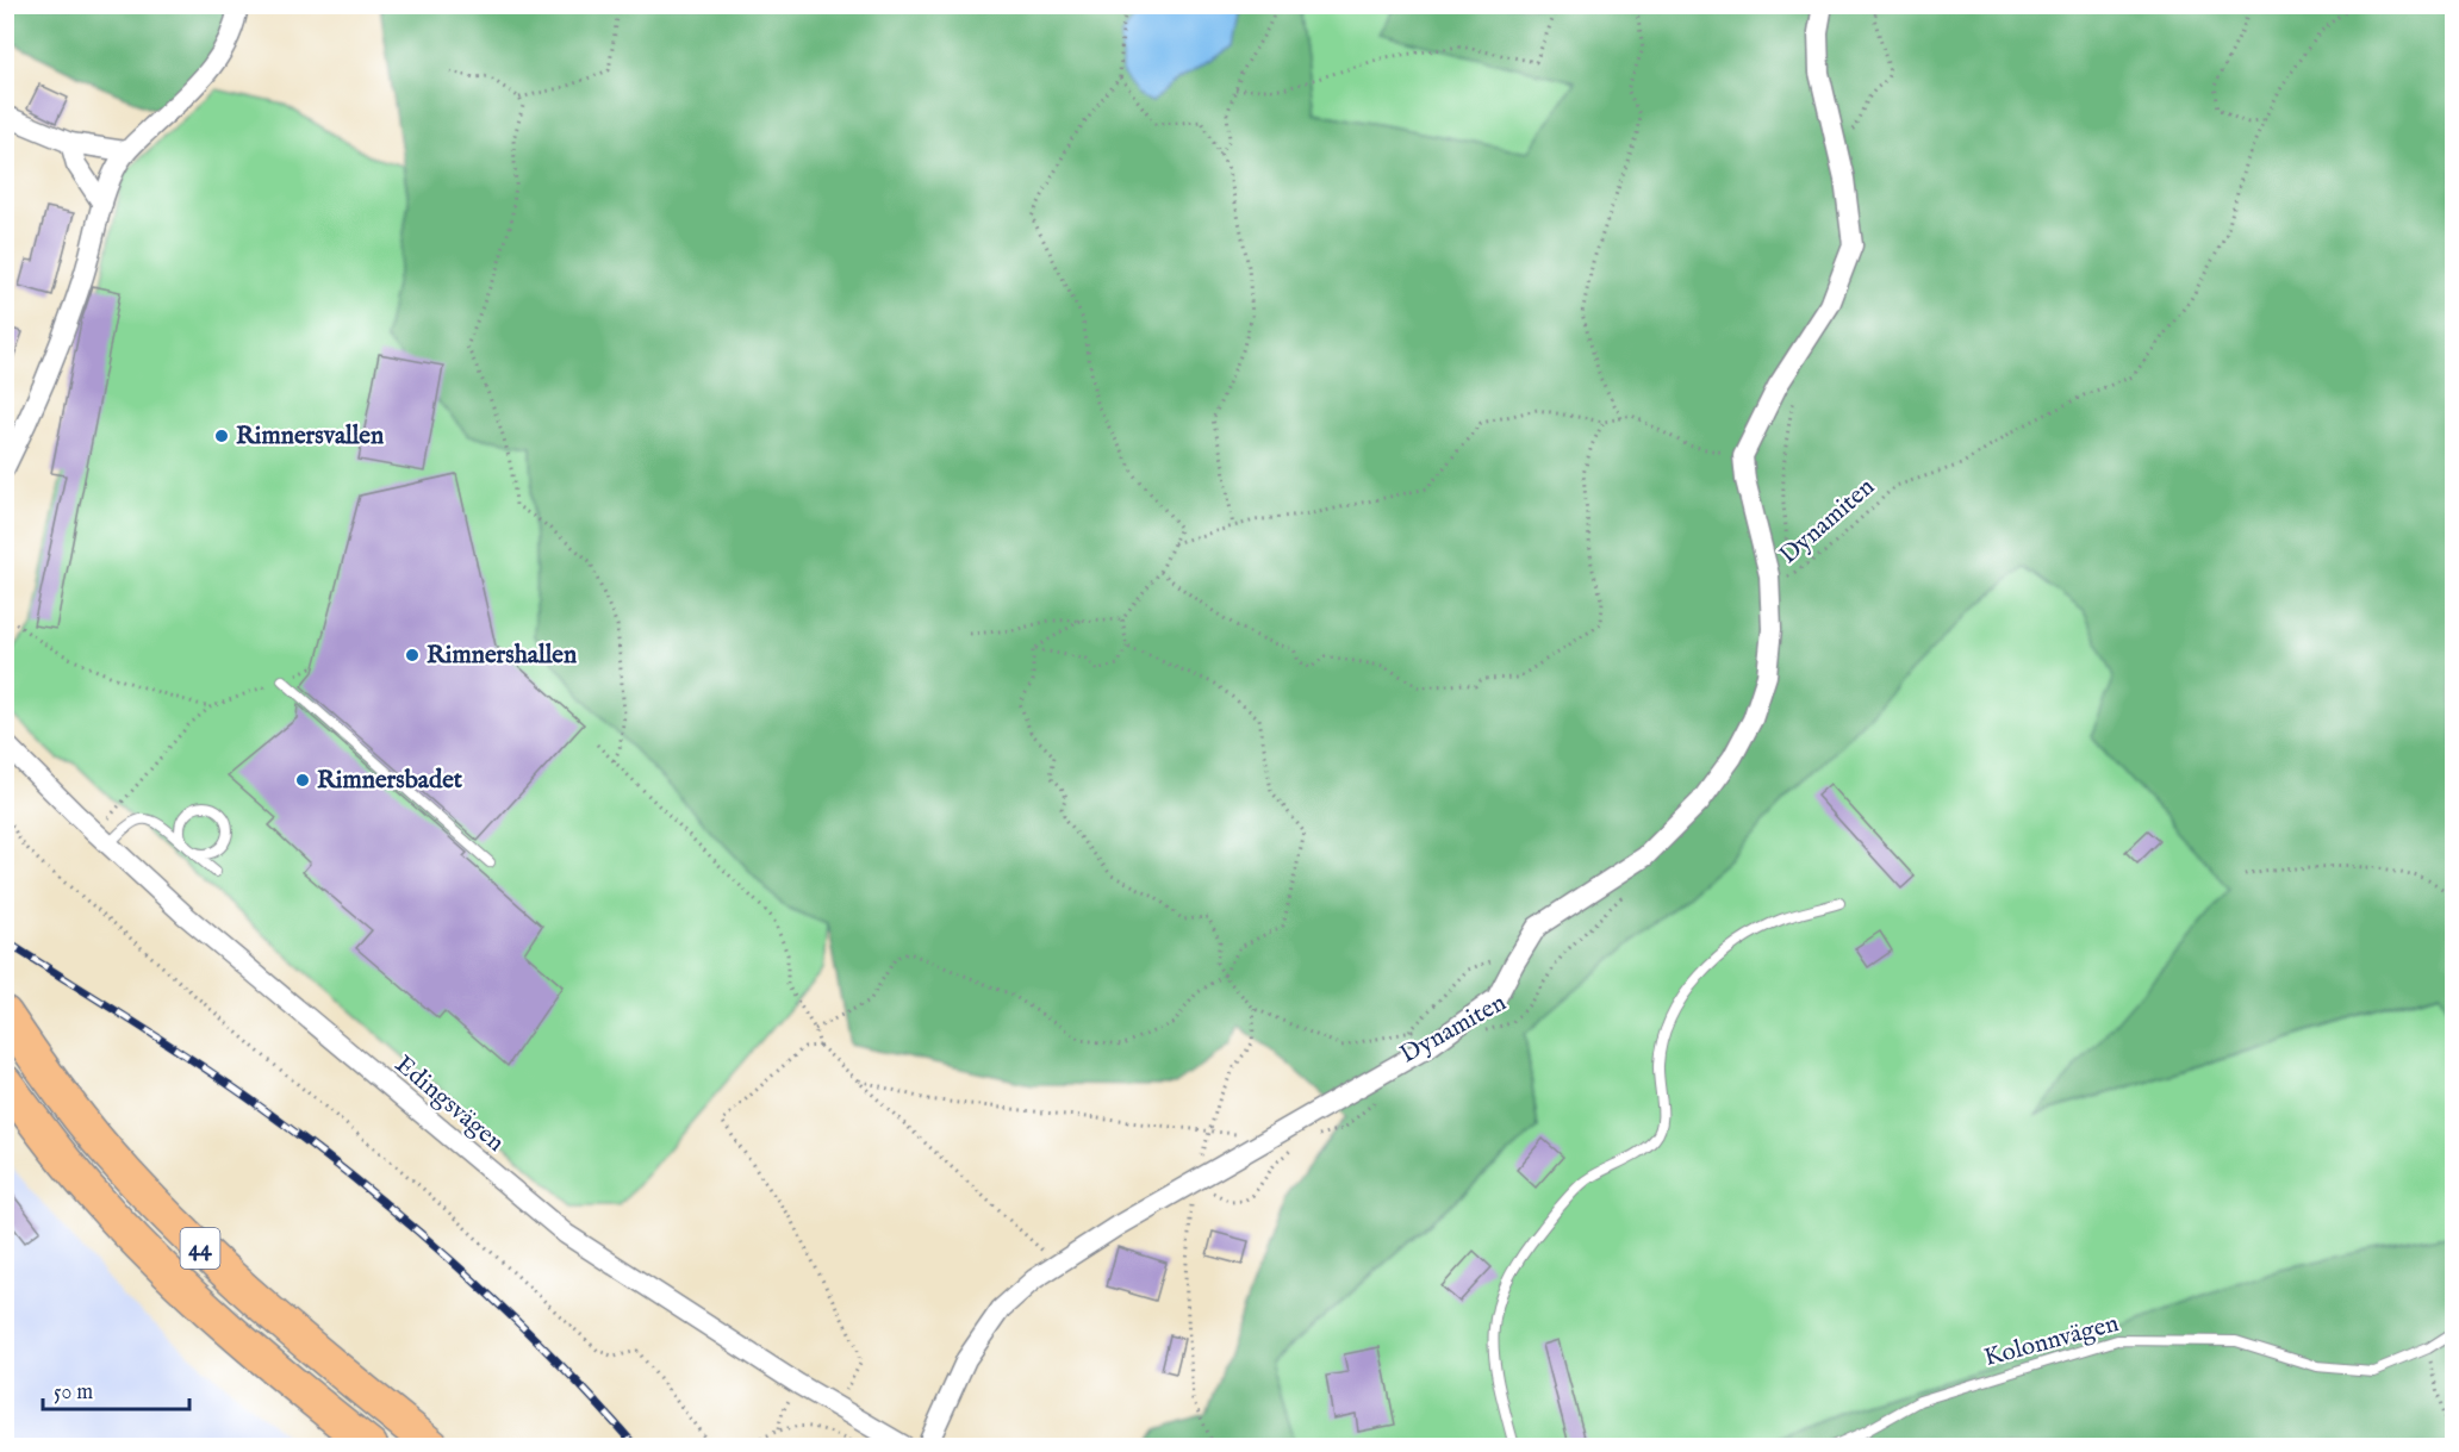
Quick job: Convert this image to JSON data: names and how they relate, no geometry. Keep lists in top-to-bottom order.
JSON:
{
  "streets": {
    "highway": ["44"],
    "street": ["Edingsvägen"],
    "lane": ["Kolonnvägen"],
    "path": ["Dynamiten"]
  },
  "places": ["Rimnersvallen", "Rimnershallen", "Rimnersbadet"],
  "scale_bar": "50 m"
}
